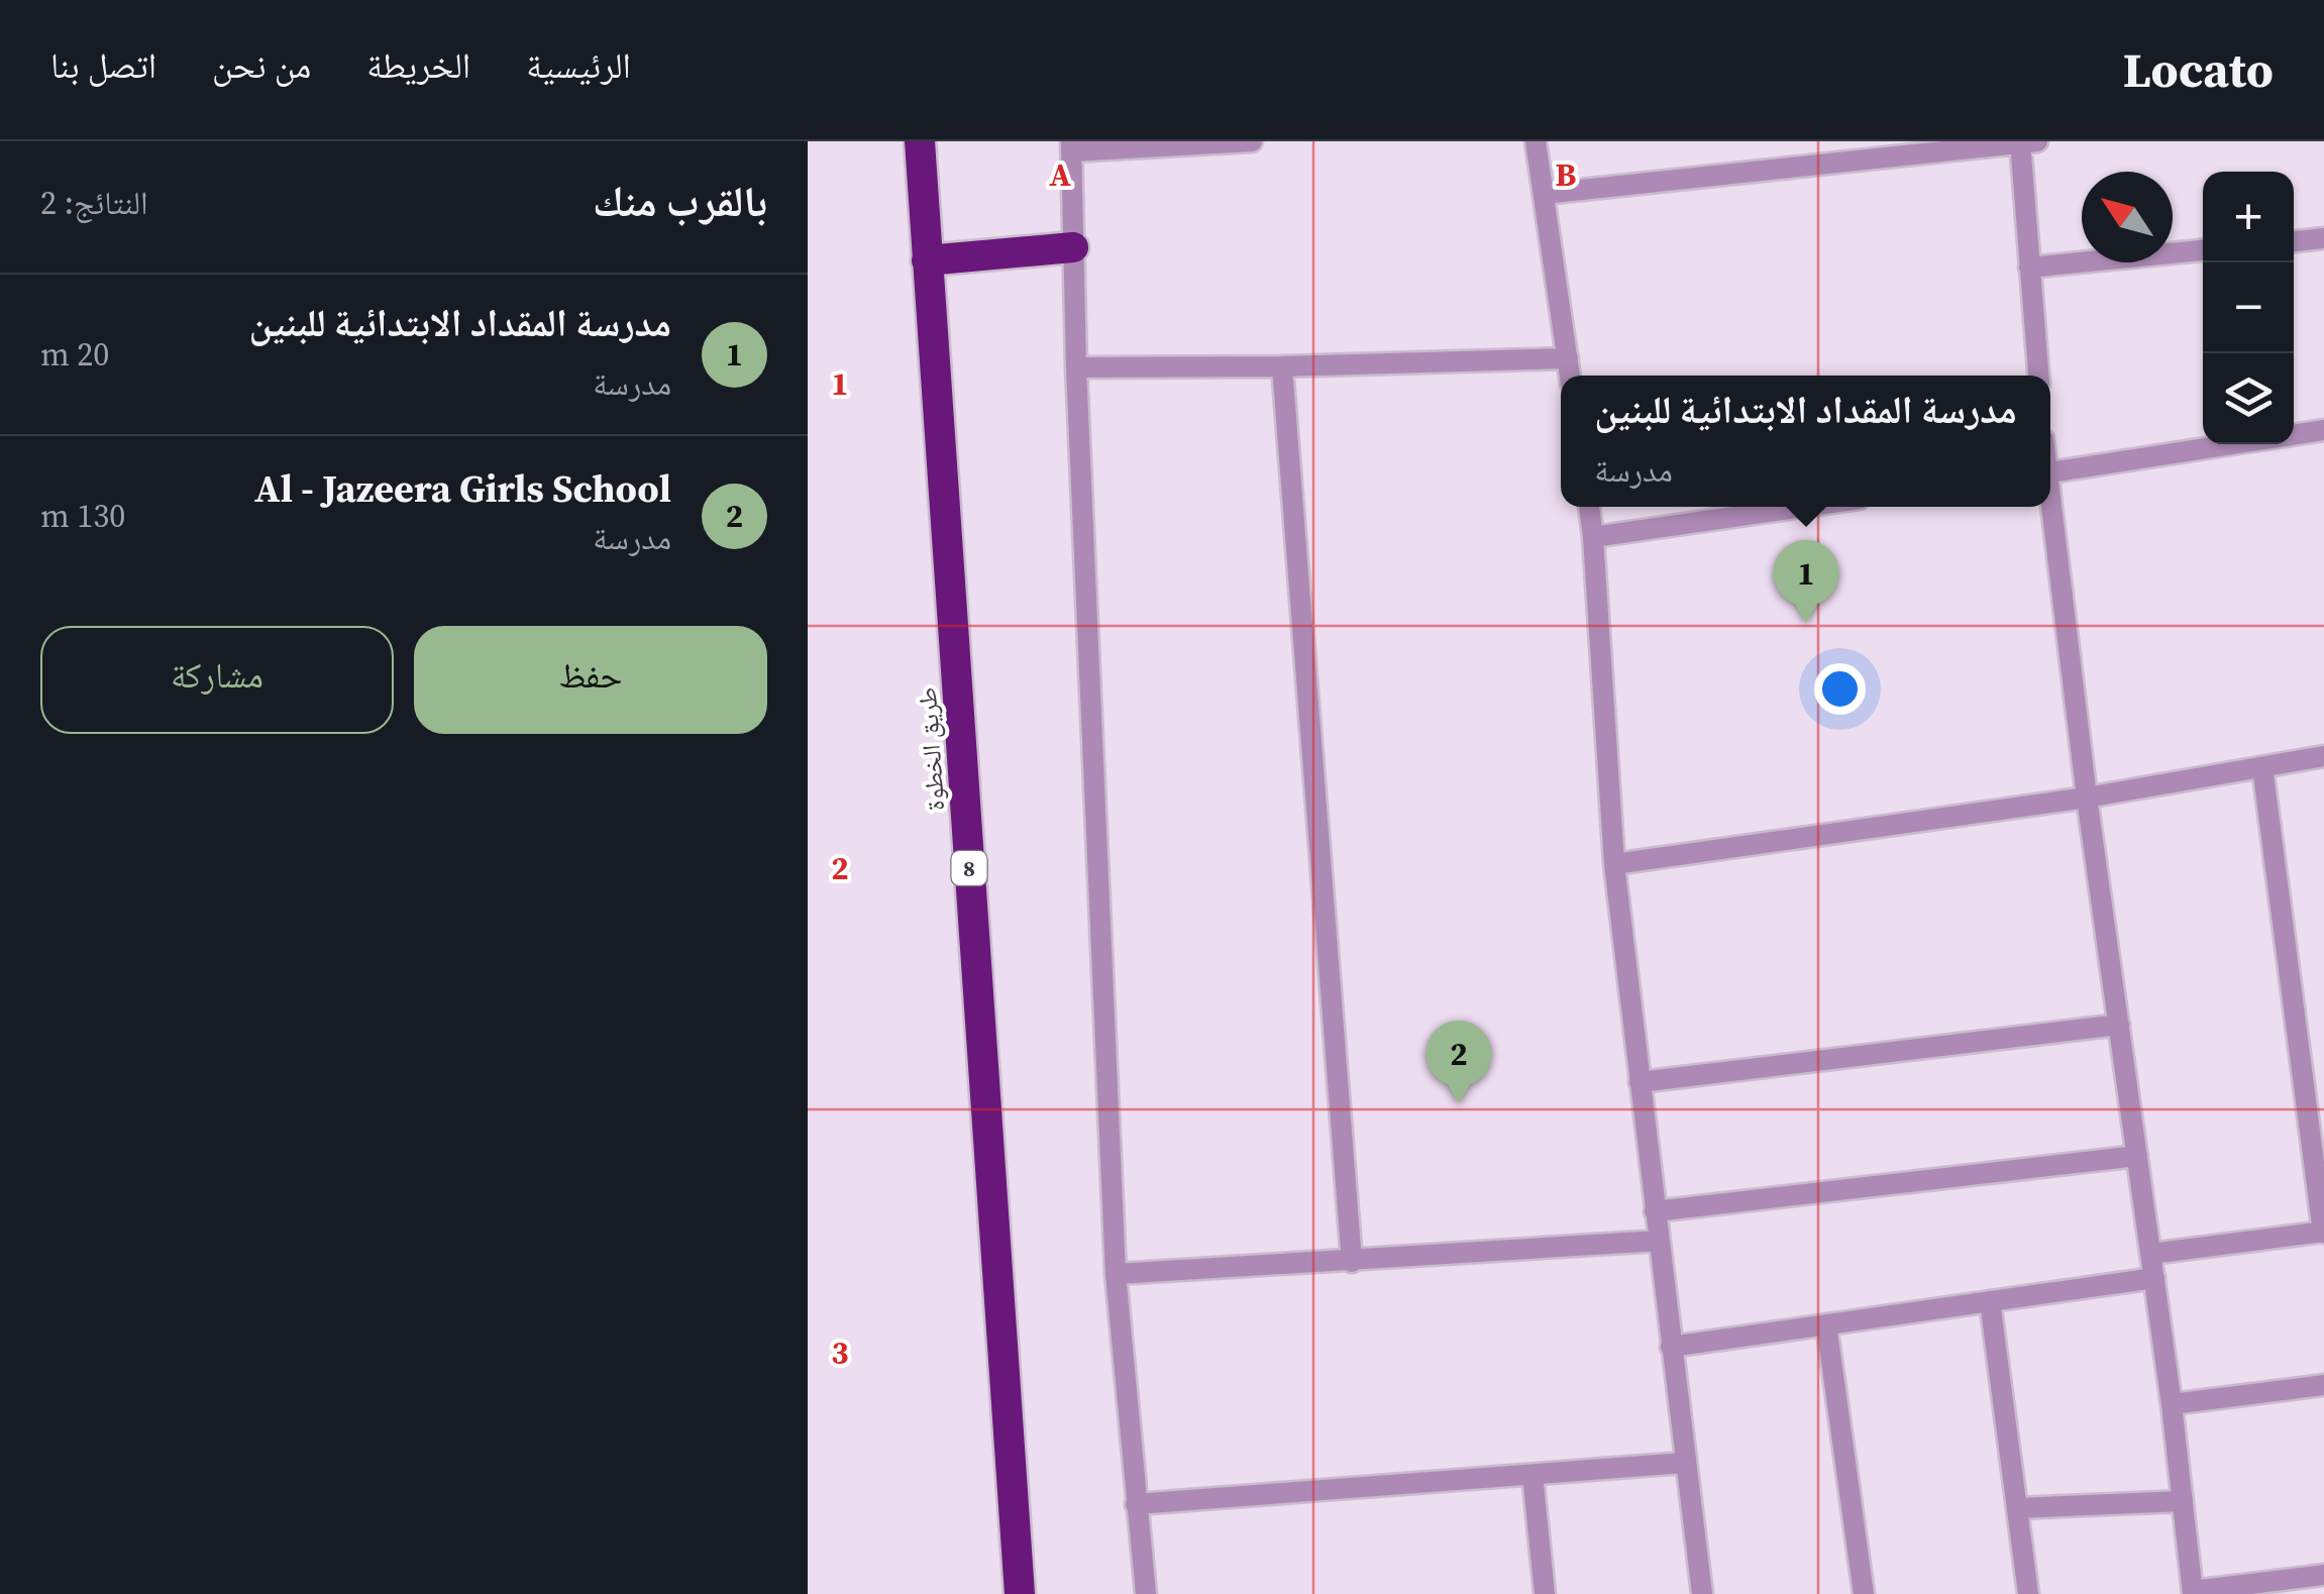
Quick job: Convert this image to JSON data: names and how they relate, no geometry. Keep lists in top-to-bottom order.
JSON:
{
  "streets": {
    "highway": ["طريق الخطوة", "8"]
  },
  "north": "top left",
  "page": {
    "header": "Locato",
    "nav": [
      "الرئيسية",
      "الخريطة",
      "من نحن",
      "اتصل بنا"
    ],
    "heading": ["بالقرب منك", "النتائج: 2"],
    "map_buttons": ["+", "−"],
    "list": [
      {
        "mark": "1",
        "name": "مدرسة المقداد الابتدائية للبنين",
        "note": "مدرسة",
        "value": "20 m"
      },
      {
        "mark": "2",
        "name": "Al - Jazeera Girls School",
        "note": "مدرسة",
        "value": "130 m"
      }
    ],
    "popup": ["مدرسة المقداد الابتدائية للبنين", "مدرسة"],
    "pins": ["1", "2"],
    "buttons": ["حفظ", "مشاركة"]
  },
  "grid": {
    "columns": ["A", "B"],
    "rows": ["1", "2", "3"]
  }
}
